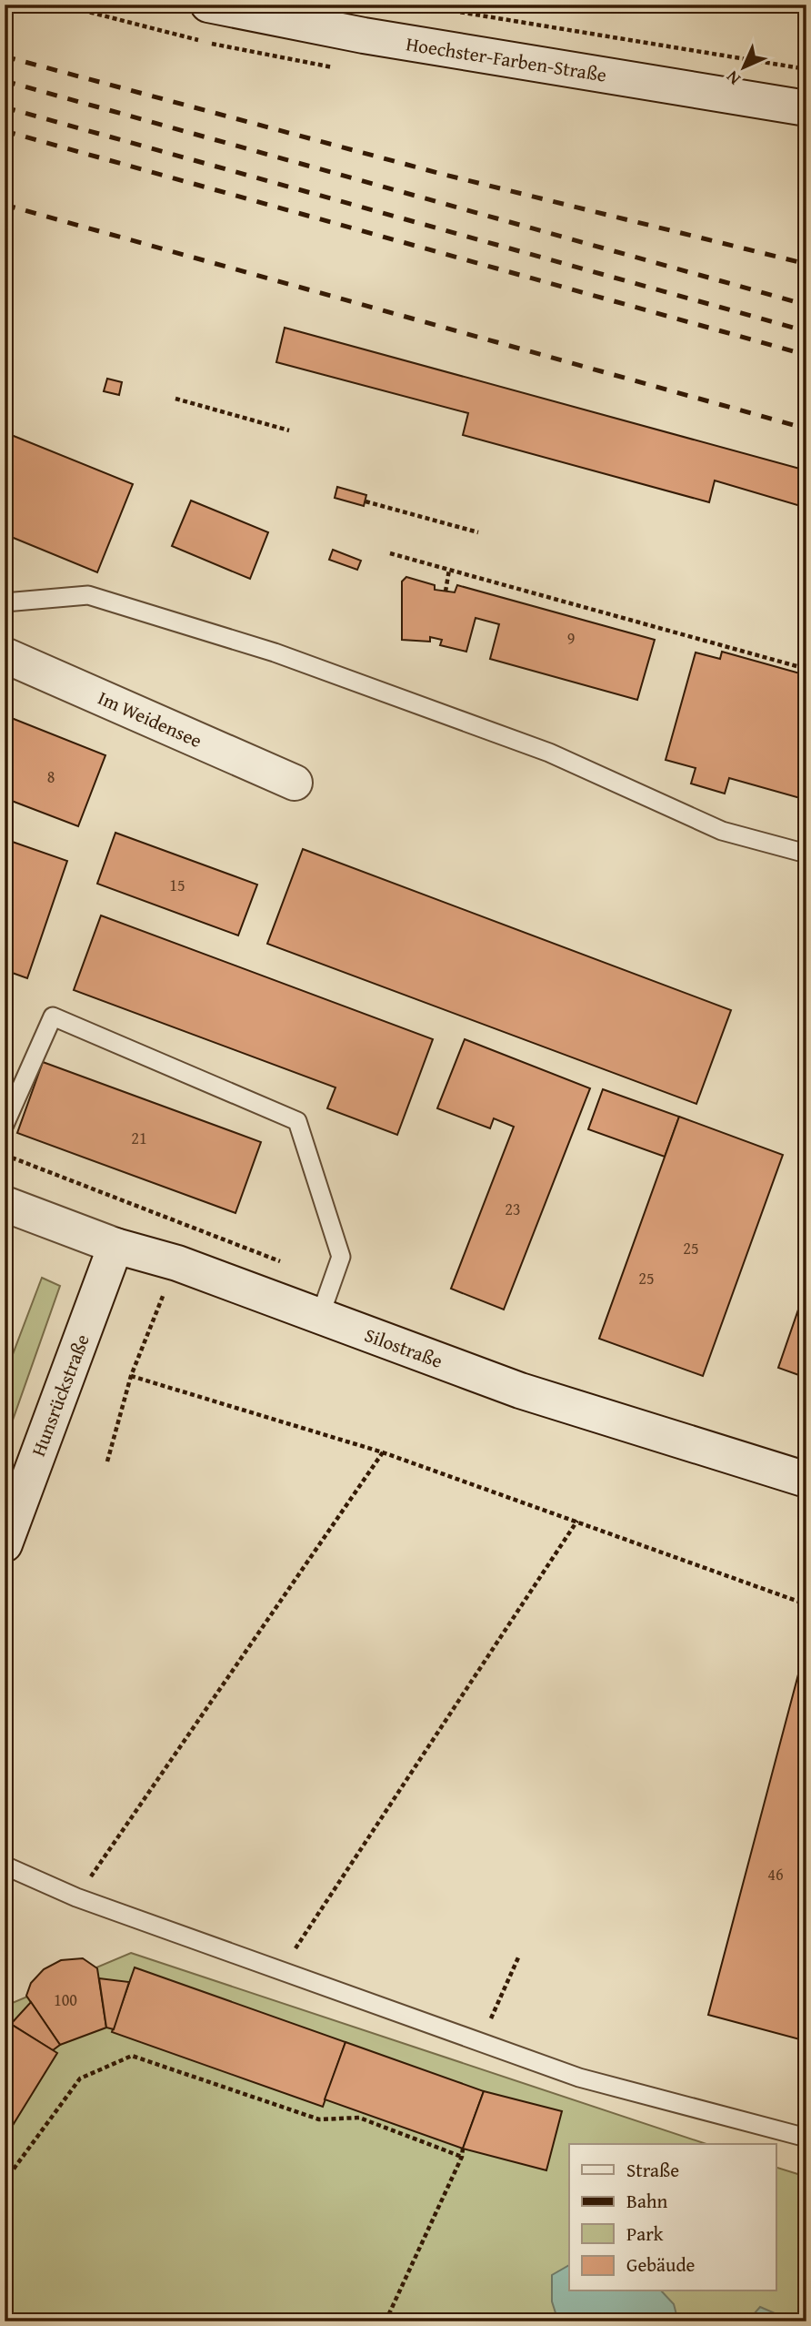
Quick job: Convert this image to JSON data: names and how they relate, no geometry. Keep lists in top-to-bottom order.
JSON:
{
  "streets": {
    "main road": [
      "Hoechster-Farben-Straße",
      "Im Weidensee",
      "Silostraße",
      "Hunsrückstraße"
    ]
  },
  "crossings": [
    ["Silostraße", "Hunsrückstraße"]
  ],
  "house_numbers": [
    "9",
    "8",
    "15",
    "21",
    "23",
    "25",
    "25",
    "46",
    "100"
  ],
  "legend": [
    "Straße",
    "Bahn",
    "Park",
    "Gebäude"
  ],
  "north": "bottom left"
}
